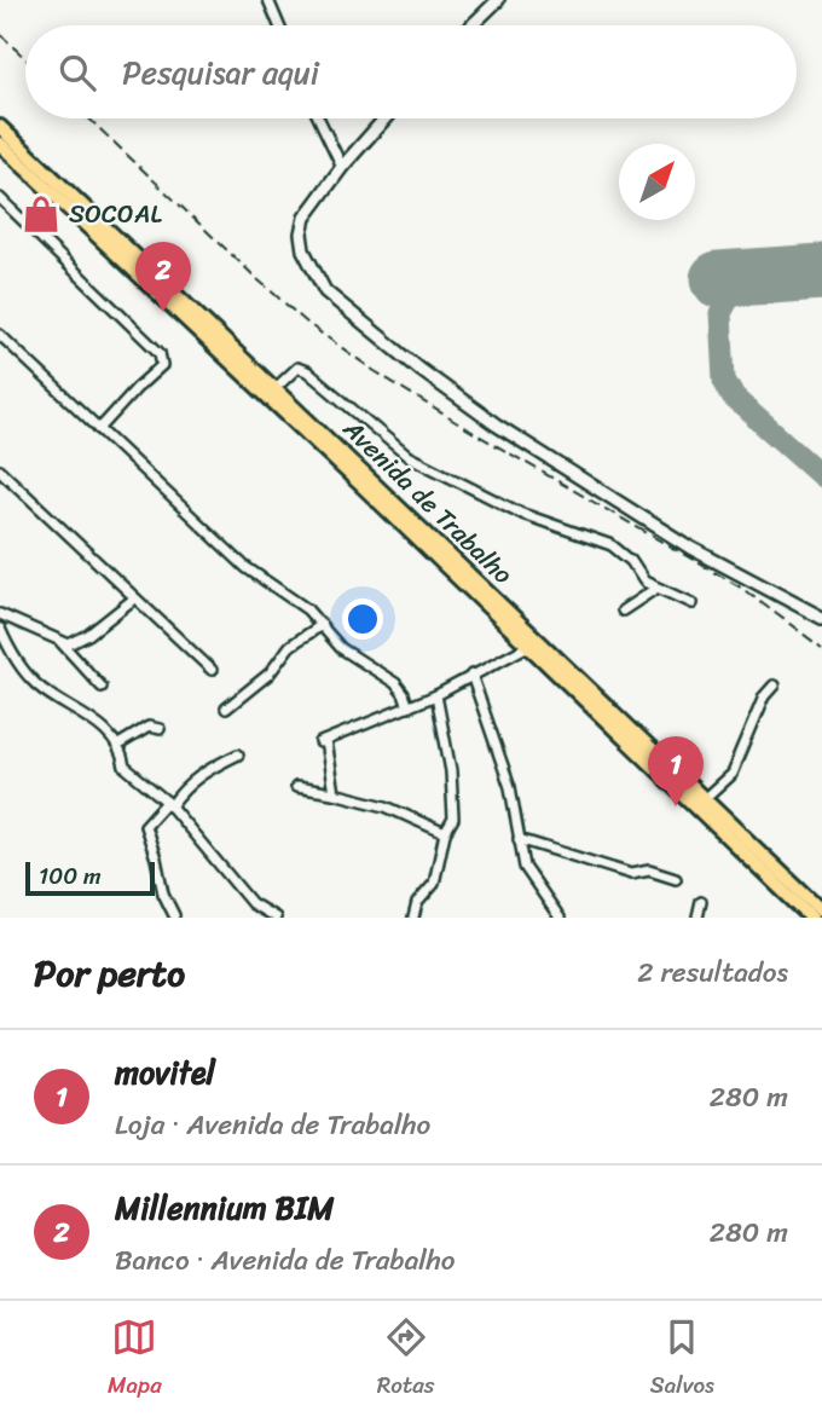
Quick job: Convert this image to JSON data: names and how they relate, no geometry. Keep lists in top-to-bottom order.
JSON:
{
  "streets": {
    "highway": ["Avenida de Trabalho"]
  },
  "places": {
    "shop": ["SOCOAL"]
  },
  "scale_bar": "100 m",
  "north": "top right",
  "page": {
    "search": "Pesquisar aqui",
    "pins": ["2", "1"],
    "scale": "100 m",
    "heading": ["Por perto", "2 resultados"],
    "list": [
      {
        "mark": "1",
        "name": "movitel",
        "note": "Loja · Avenida de Trabalho",
        "value": "280 m"
      },
      {
        "mark": "2",
        "name": "Millennium BIM",
        "note": "Banco · Avenida de Trabalho",
        "value": "280 m"
      }
    ],
    "nav": ["Mapa", "Rotas", "Salvos"]
  }
}
